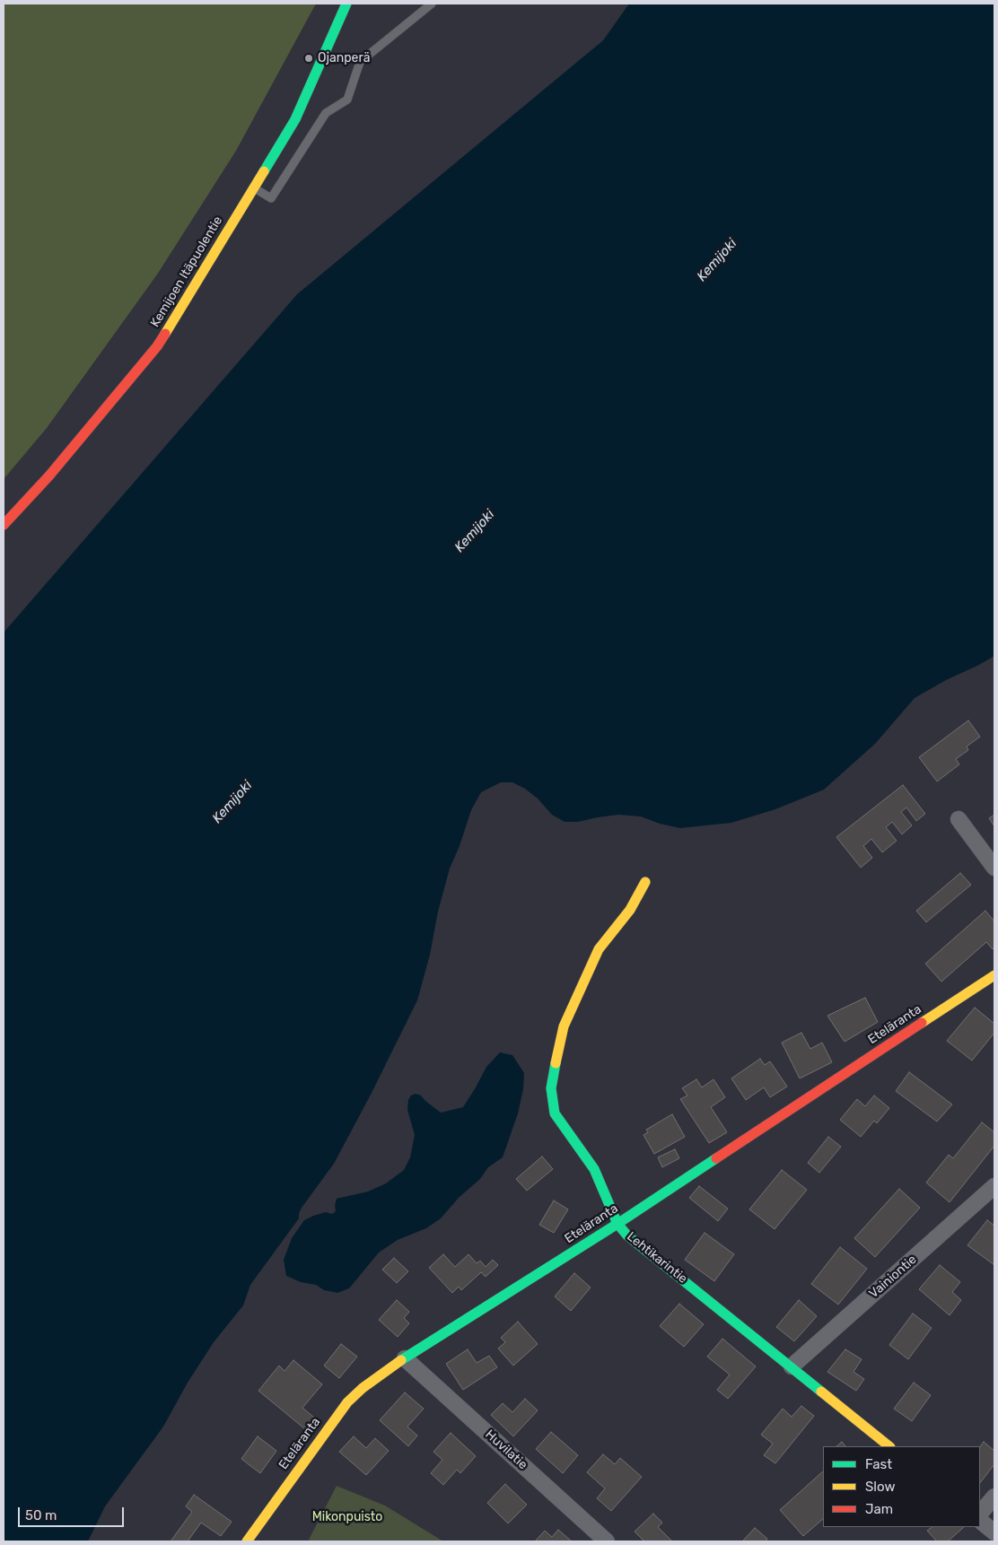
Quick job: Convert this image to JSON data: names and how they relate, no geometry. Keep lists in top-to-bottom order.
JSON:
{
  "streets": {
    "street": [
      "Kemijoen Itäpuolentie",
      "Eteläranta",
      "Lehtikarintie",
      "Vainiontie",
      "Huvilatie"
    ]
  },
  "crossings": [
    ["Eteläranta", "Lehtikarintie"],
    ["Eteläranta", "Huvilatie"],
    ["Lehtikarintie", "Vainiontie"]
  ],
  "water": ["Kemijoki"],
  "parks": ["Mikonpuisto"],
  "places": ["Ojanperä"],
  "legend": ["Fast", "Slow", "Jam"],
  "scale_bar": "50 m"
}
